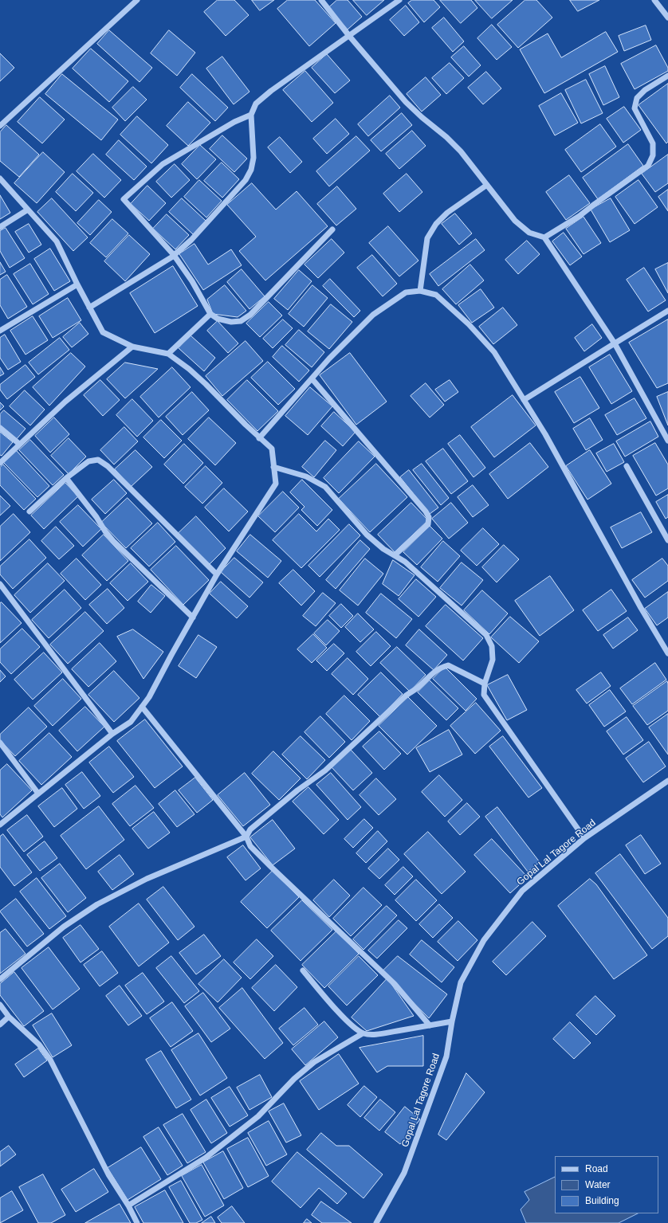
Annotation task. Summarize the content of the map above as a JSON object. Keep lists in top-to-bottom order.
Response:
{
  "streets": {
    "street": ["Gopal Lal Tagore Road"]
  },
  "legend": ["Road", "Water", "Building"]
}
